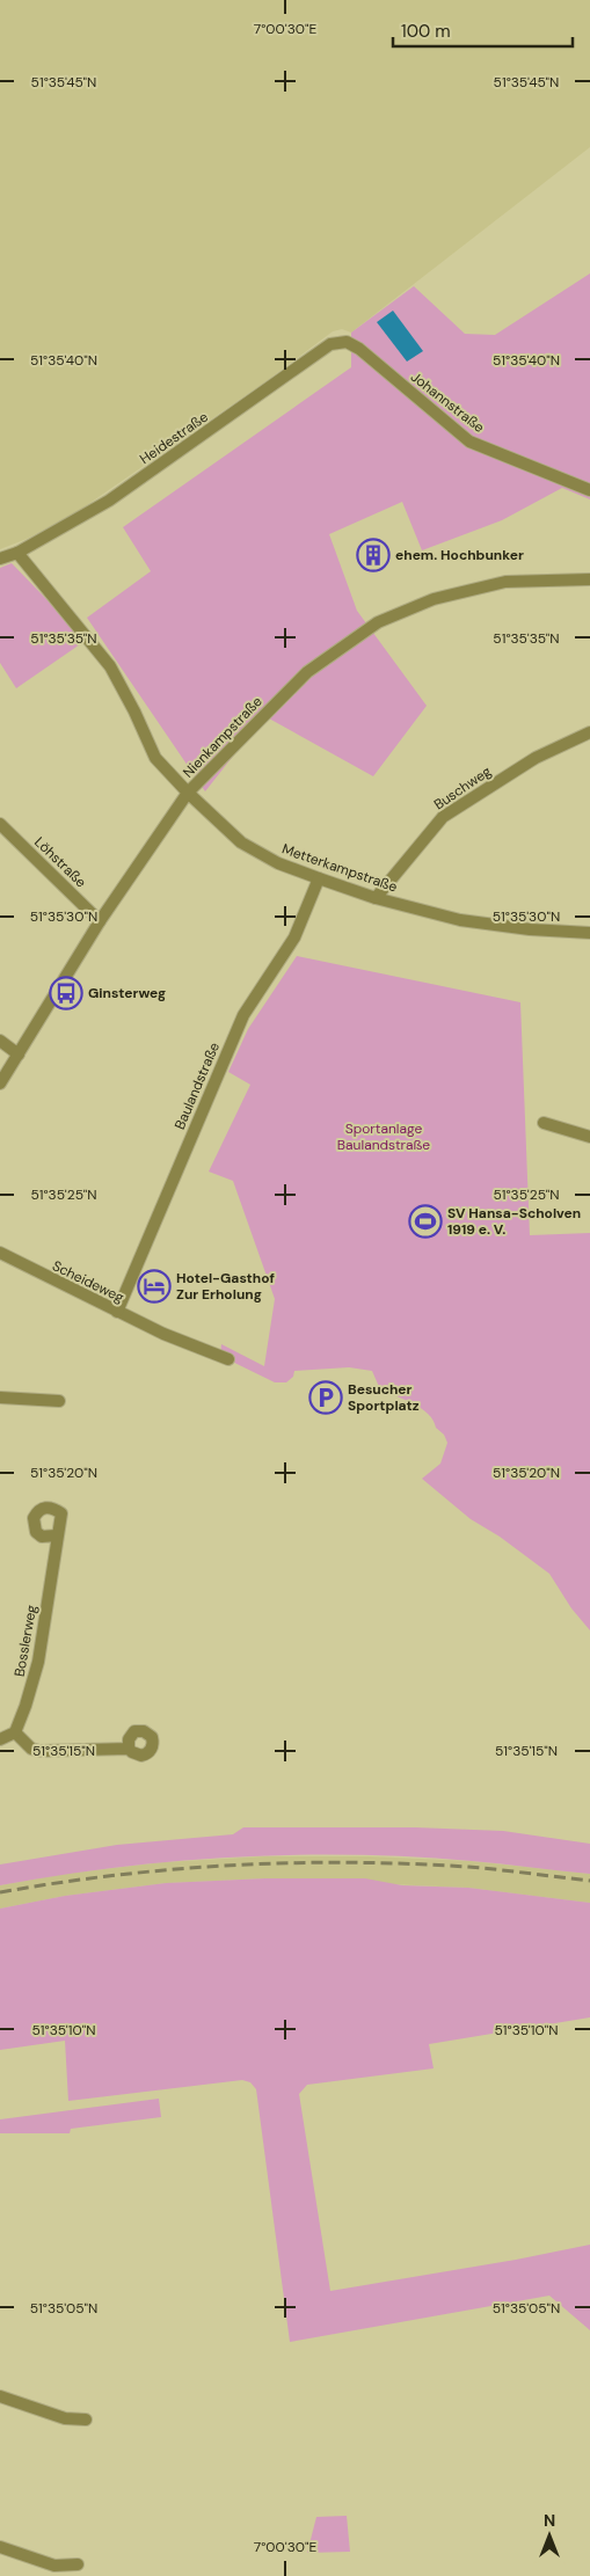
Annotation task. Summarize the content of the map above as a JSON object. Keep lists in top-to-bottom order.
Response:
{
  "streets": {
    "street": [
      "Johannstraße",
      "Heidestraße",
      "Nienkampstraße",
      "Buschweg",
      "Löhstraße",
      "Metterkampstraße",
      "Baulandstraße",
      "Scheideweg",
      "Bosslerweg"
    ]
  },
  "crossings": [
    ["Johannstraße", "Heidestraße"],
    ["Heidestraße", "Metterkampstraße"],
    ["Nienkampstraße", "Löhstraße"],
    ["Nienkampstraße", "Metterkampstraße"],
    ["Buschweg", "Metterkampstraße"],
    ["Metterkampstraße", "Baulandstraße"],
    ["Baulandstraße", "Scheideweg"]
  ],
  "parks": ["Sportanlage Baulandstraße"],
  "places": {
    "building": ["ehem. Hochbunker"],
    "bus stop": ["Ginsterweg"],
    "sports": ["SV Hansa-Scholven 1919 e. V."],
    "hotel": ["Hotel-Gasthof Zur Erholung"],
    "parking": ["Besucher Sportplatz"]
  },
  "scale_bar": "100 m",
  "north": "top",
  "coordinates": [
    "7°00'30\"E",
    "51°35'45\"N",
    "51°35'40\"N",
    "51°35'35\"N",
    "51°35'30\"N",
    "51°35'25\"N",
    "51°35'20\"N",
    "51°35'15\"N",
    "51°35'10\"N",
    "51°35'05\"N"
  ]
}
